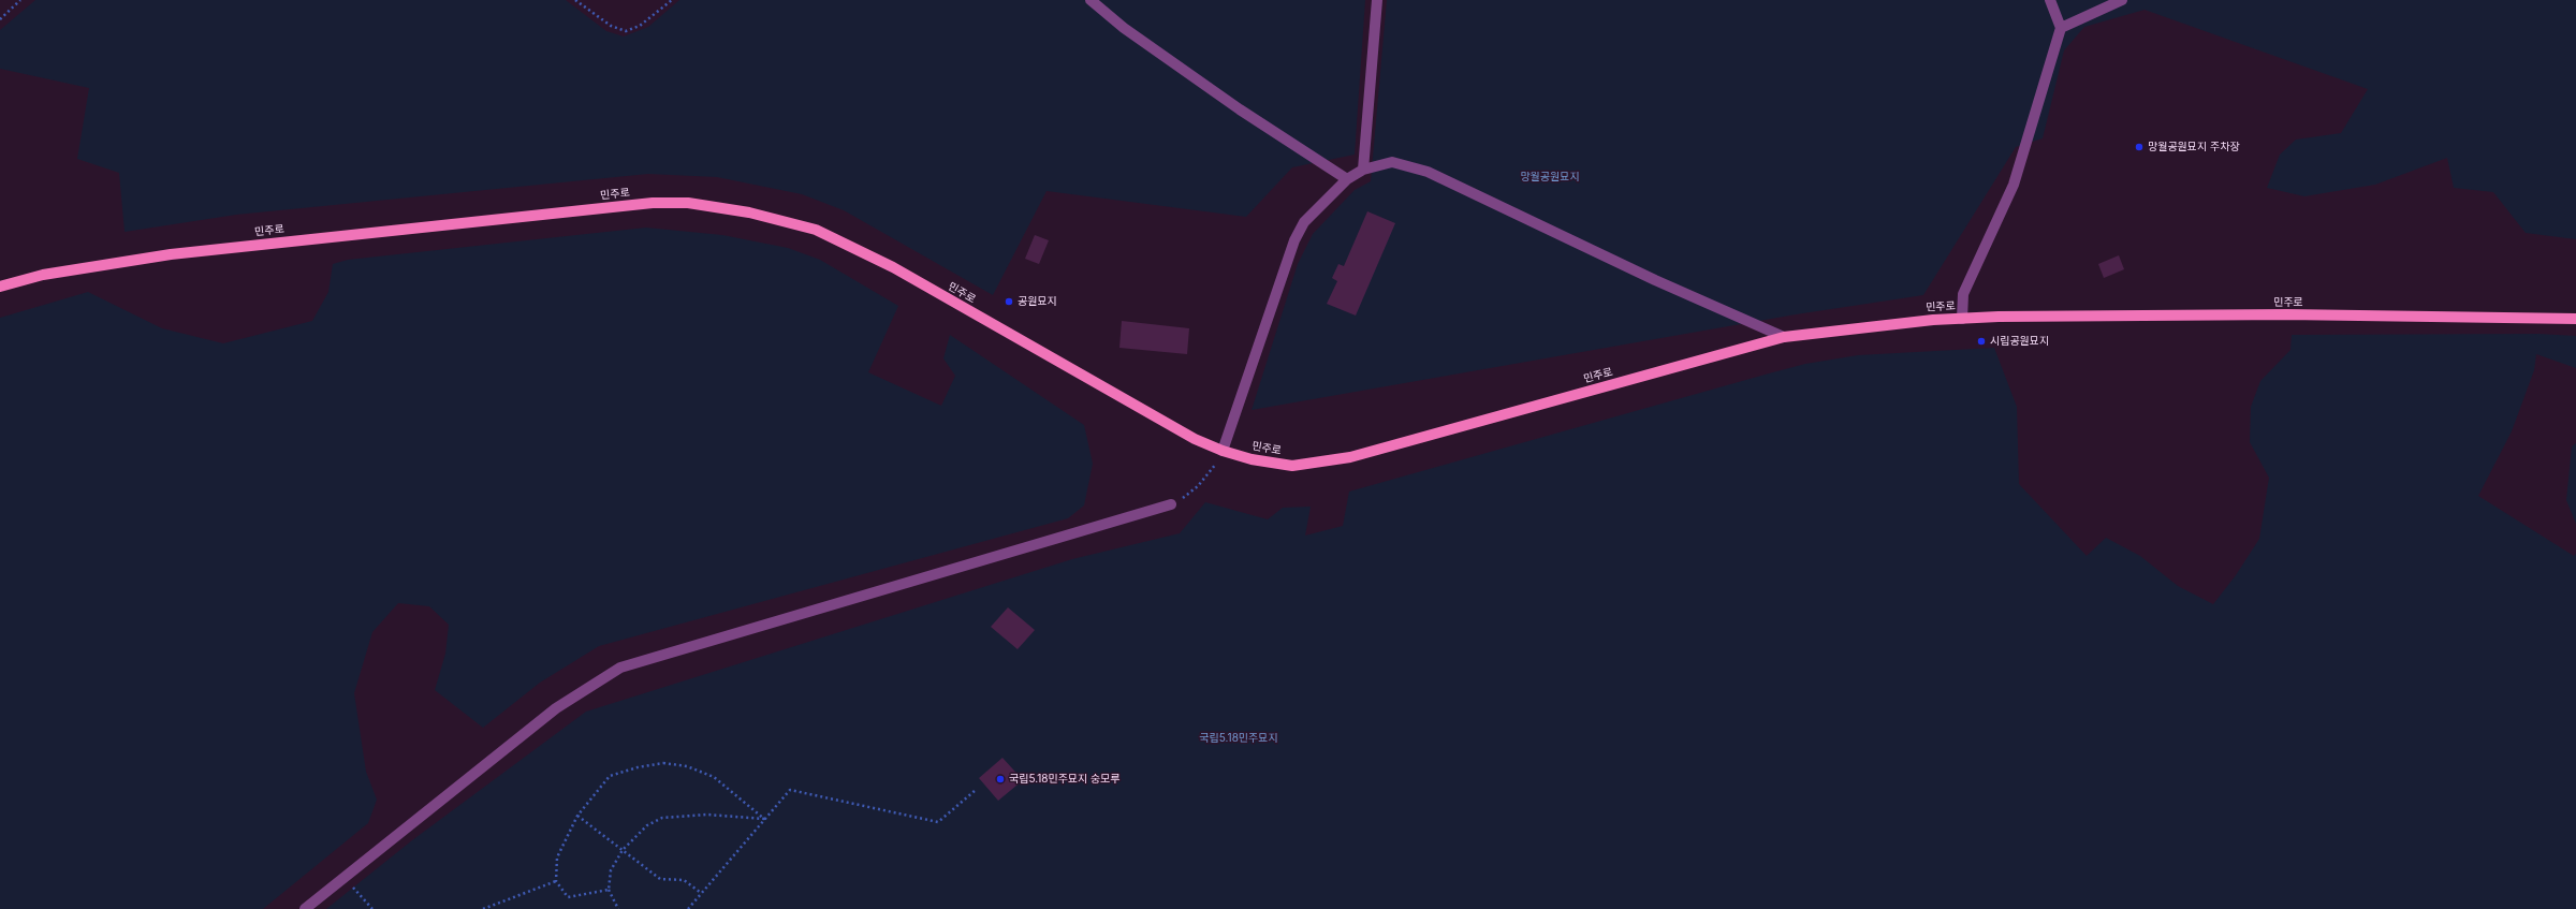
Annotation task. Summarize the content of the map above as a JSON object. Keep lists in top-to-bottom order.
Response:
{
  "streets": {
    "main road": ["민주로"]
  },
  "parks": ["망월공원묘지", "국립5.18민주묘지"],
  "places": [
    "망월공원묘지 주차장",
    "공원묘지",
    "시립공원묘지",
    "국립5.18민주묘지 숭모루"
  ]
}
